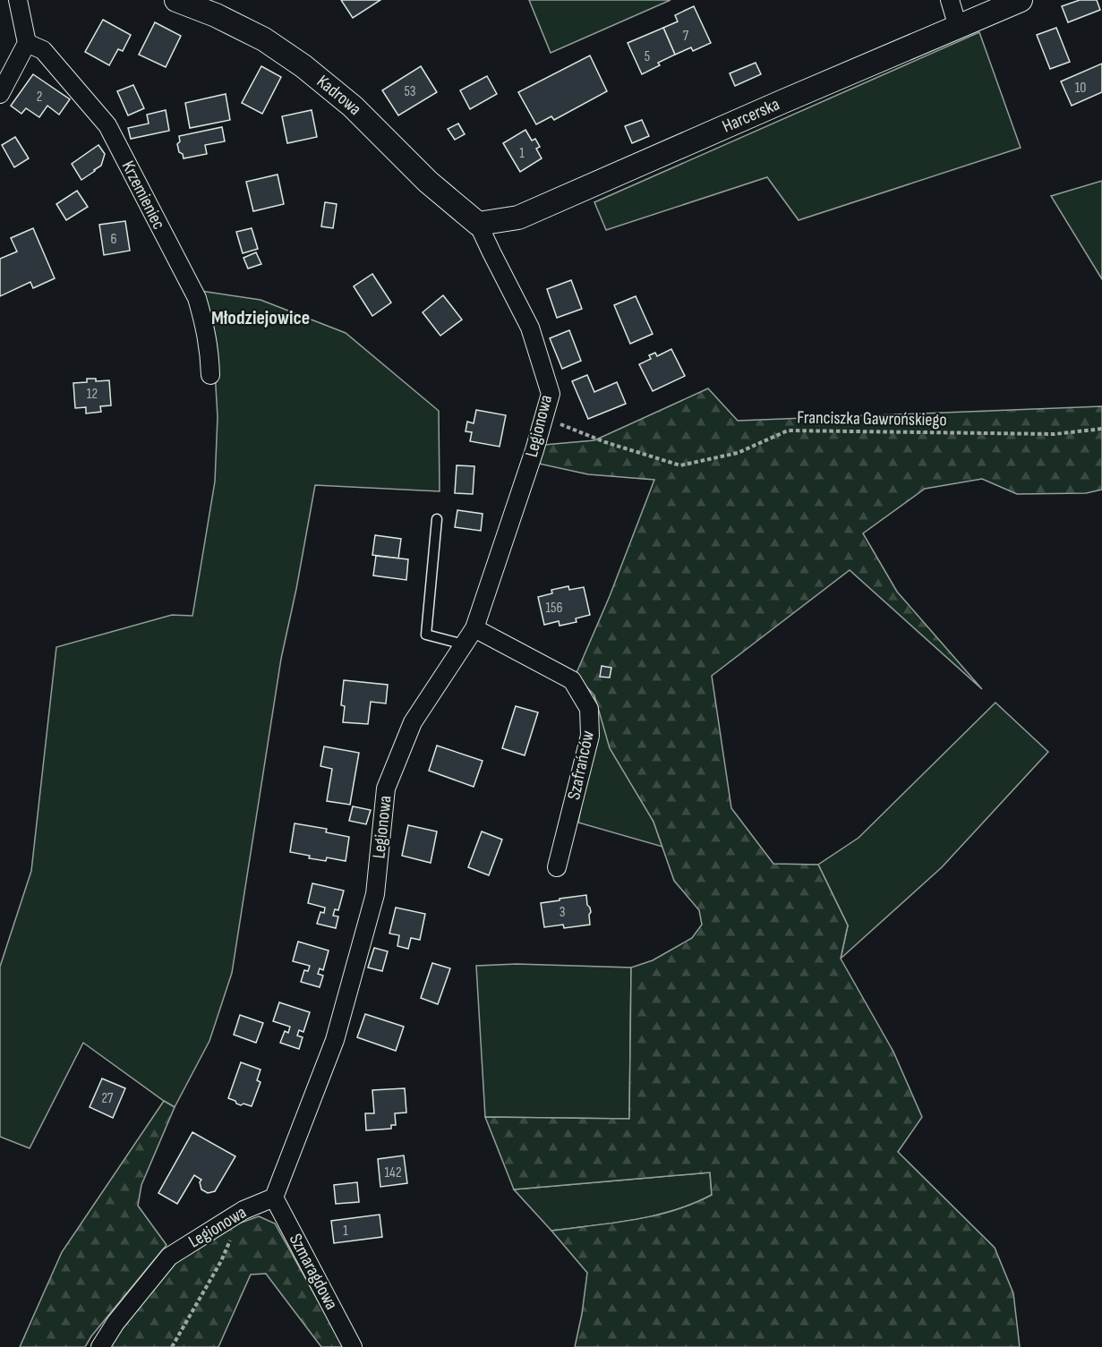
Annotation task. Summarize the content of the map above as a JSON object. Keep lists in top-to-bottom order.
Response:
{
  "streets": {
    "street": [
      "Kadrowa",
      "Harcerska",
      "Krzemieniec",
      "Legionowa",
      "Szafrańców",
      "Szmaragdowa"
    ],
    "path": ["Franciszka Gawrońskiego"]
  },
  "crossings": [
    ["Kadrowa", "Harcerska"],
    ["Kadrowa", "Legionowa"],
    ["Harcerska", "Legionowa"],
    ["Franciszka Gawrońskiego", "Legionowa"],
    ["Legionowa", "Szafrańców"],
    ["Legionowa", "Szmaragdowa"]
  ],
  "districts": ["Młodziejowice"],
  "house_numbers": [
    "7",
    "5",
    "10",
    "53",
    "2",
    "1",
    "6",
    "12",
    "156",
    "3",
    "27",
    "142",
    "1"
  ]
}
